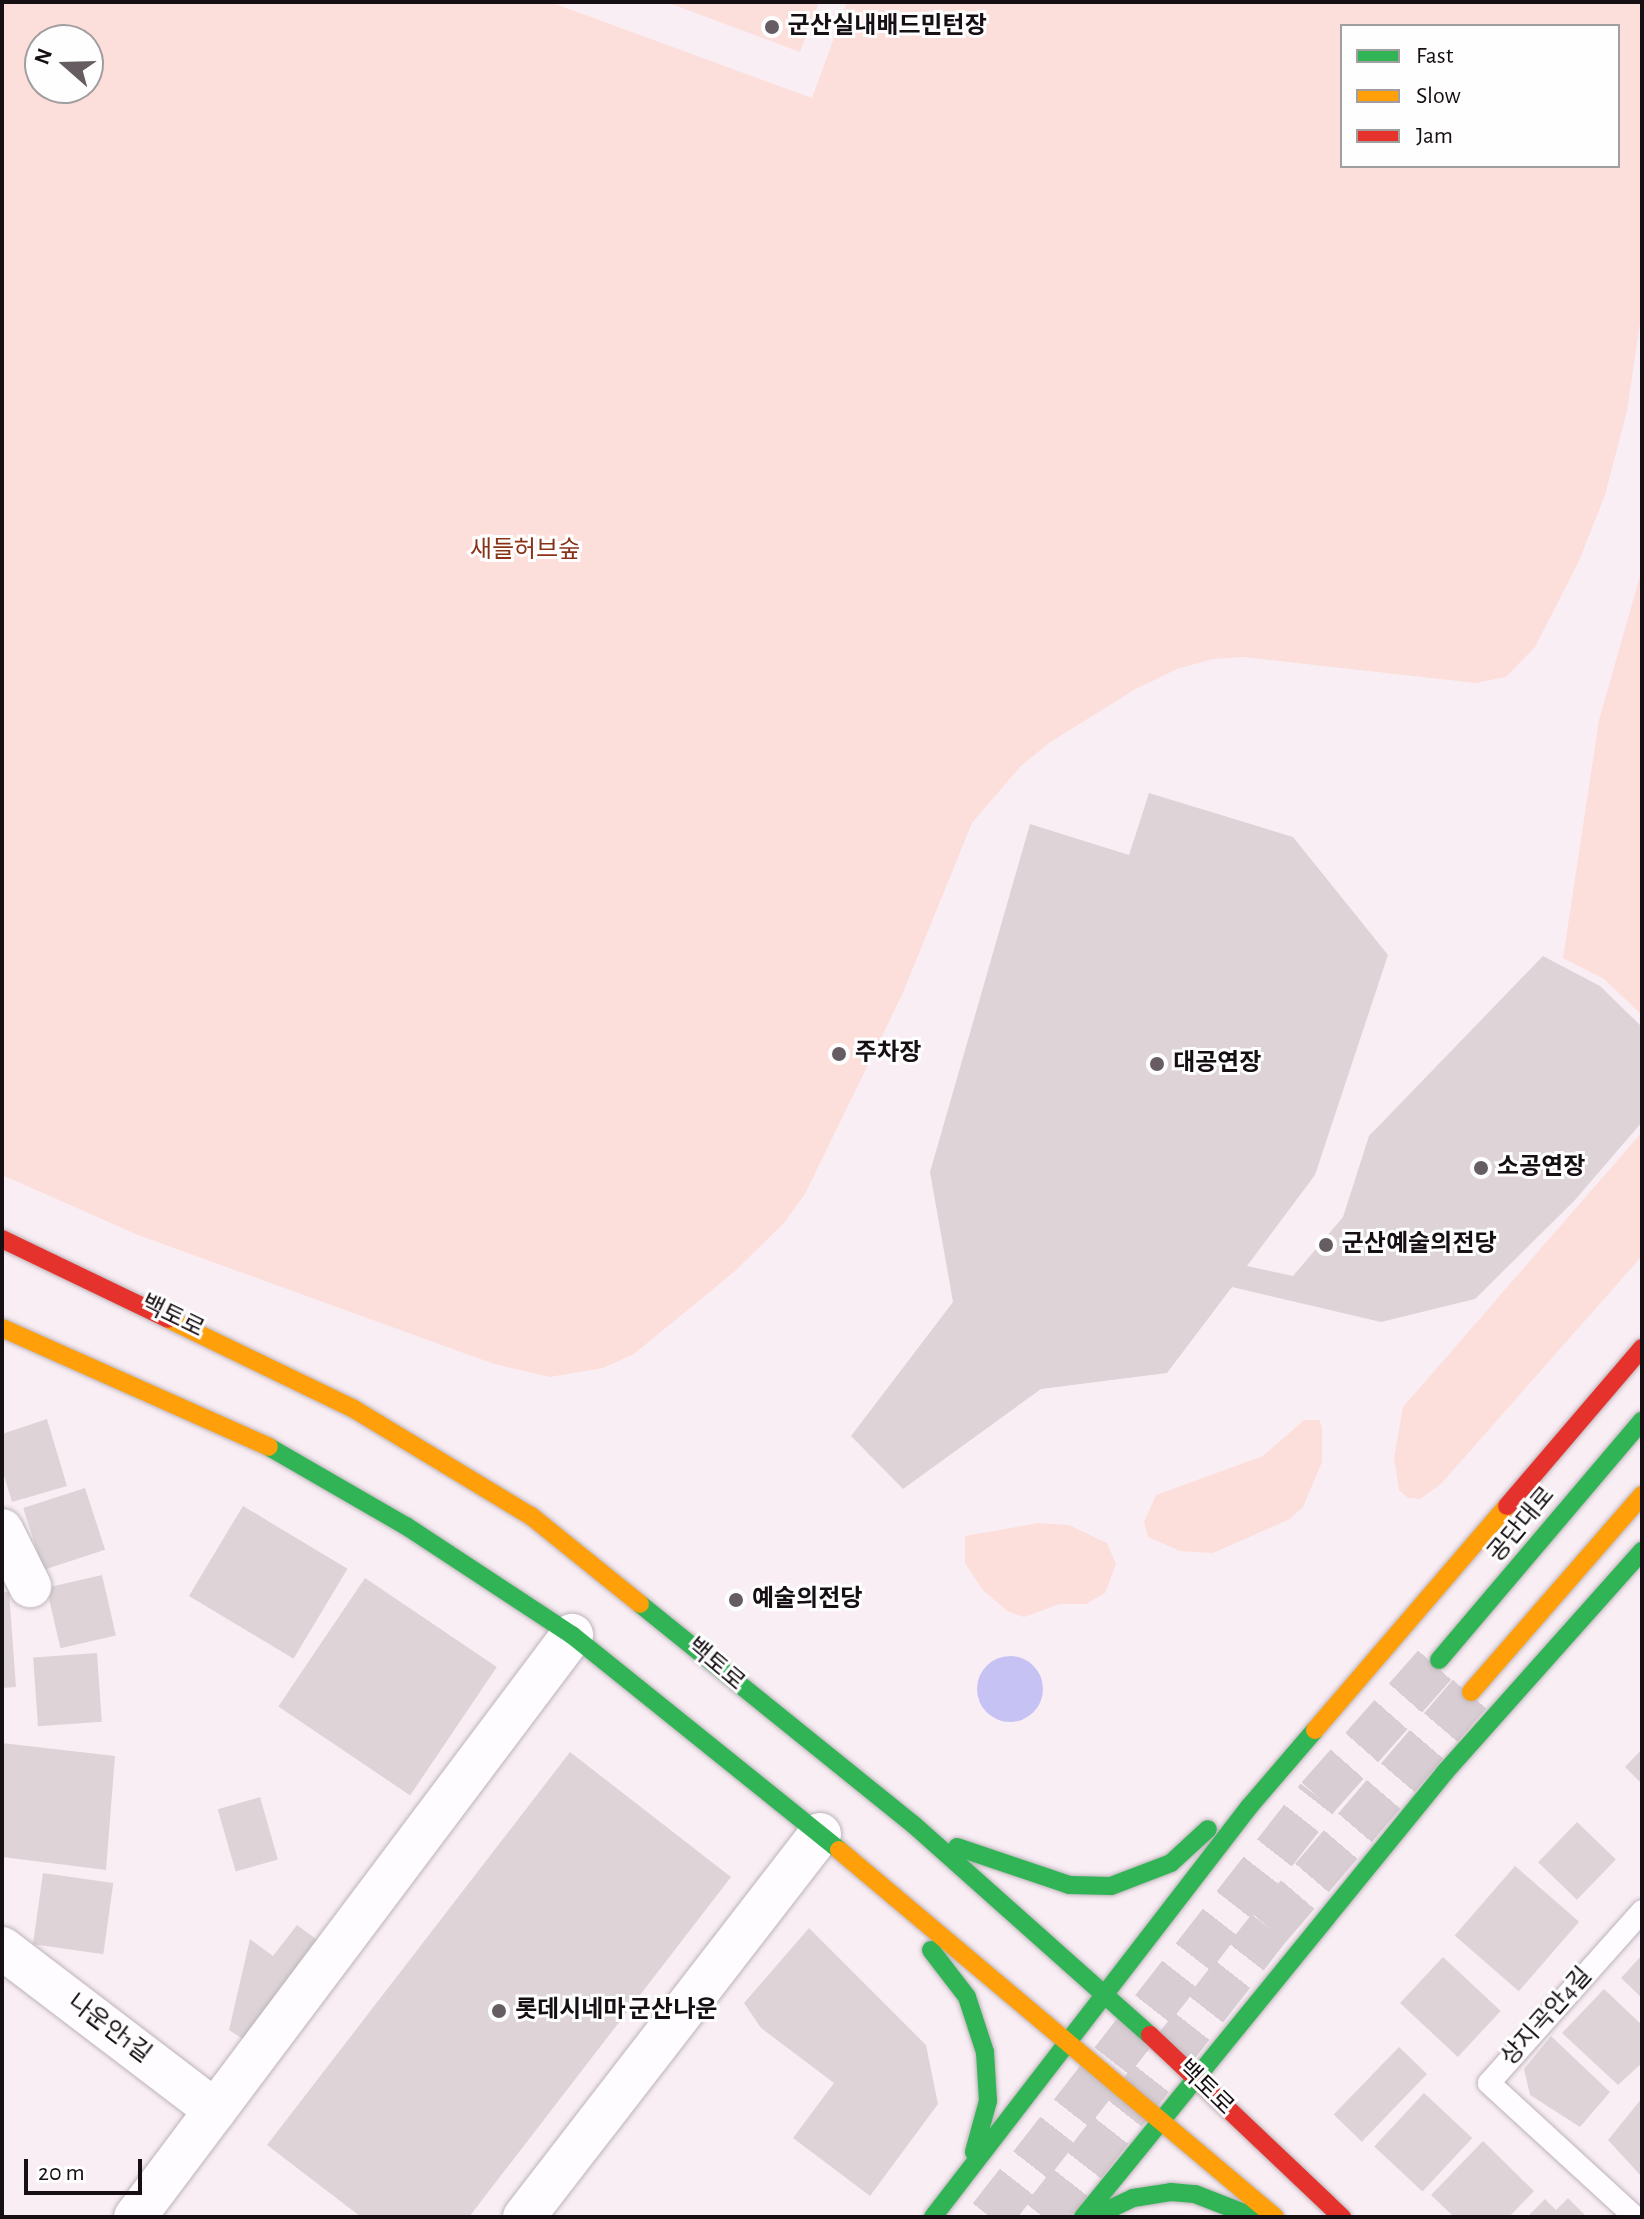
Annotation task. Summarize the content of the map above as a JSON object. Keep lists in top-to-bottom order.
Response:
{
  "streets": {
    "street": ["백토로", "공단대로", "나운안1길"],
    "lane": ["상지곡안4길"]
  },
  "parks": ["새들허브숲"],
  "places": [
    "군산실내배드민턴장",
    "주차장",
    "대공연장",
    "소공연장",
    "군산예술의전당",
    "예술의전당",
    "롯데시네마 군산나운"
  ],
  "legend": ["Fast", "Slow", "Jam"],
  "scale_bar": "20 m",
  "north": "left"
}
